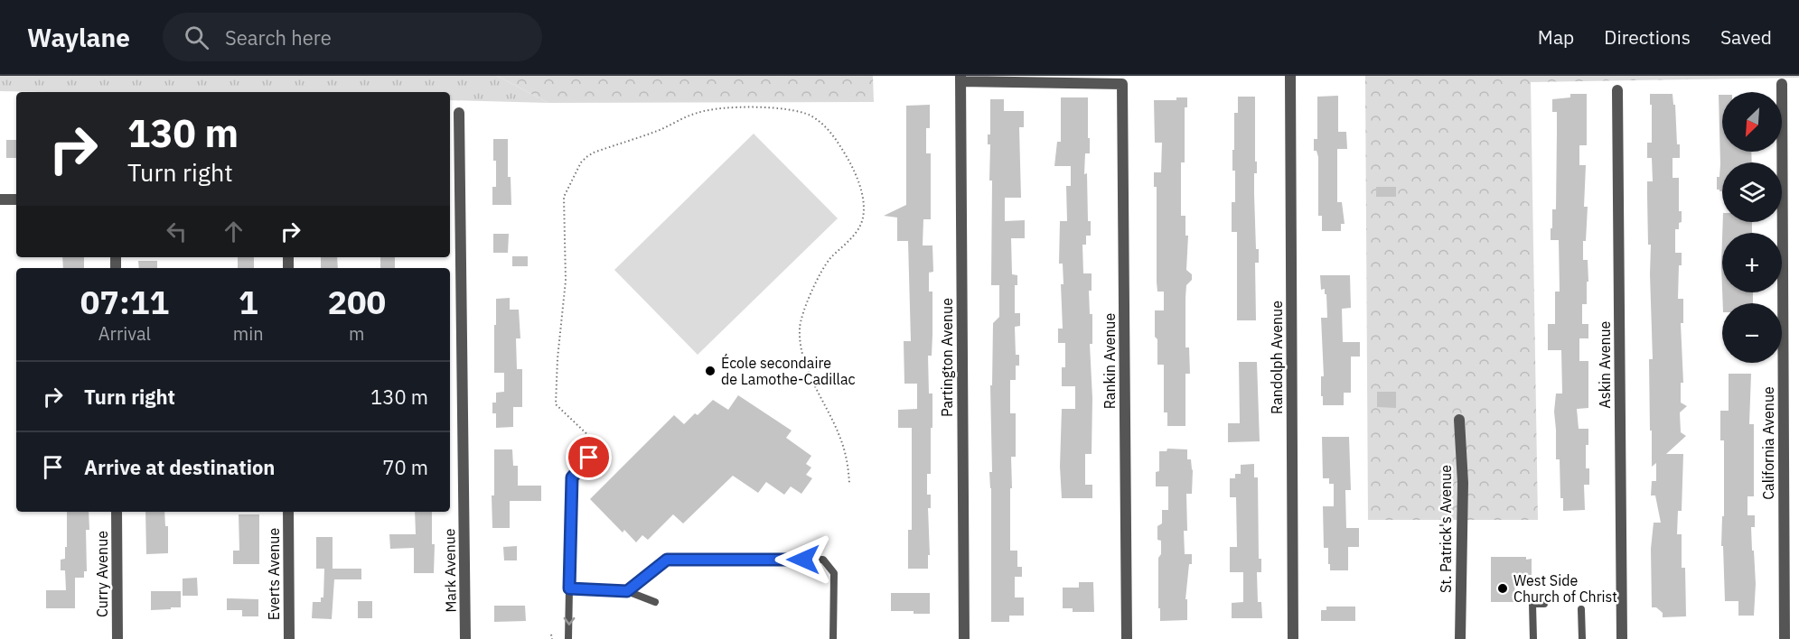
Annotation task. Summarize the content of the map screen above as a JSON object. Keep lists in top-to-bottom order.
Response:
{
  "streets": {
    "street": [
      "Partington Avenue",
      "Randolph Avenue",
      "Rankin Avenue",
      "Askin Avenue",
      "California Avenue",
      "St. Patrick's Avenue",
      "Mark Avenue",
      "Curry Avenue",
      "Everts Avenue"
    ]
  },
  "crossings": [
    ["Partington Avenue", "Rankin Avenue"]
  ],
  "places": ["École secondaire de Lamothe-Cadillac", "West Side Church of Christ"],
  "north": "bottom left",
  "page": {
    "header": "Waylane",
    "search": "Search here",
    "nav": ["Map", "Directions", "Saved"],
    "map_buttons": ["+", "−"],
    "turn": ["130 m", "Turn right"],
    "eta": [
      "07:11",
      "Arrival",
      "1",
      "min",
      "200",
      "m"
    ],
    "list": [
      {
        "name": "Turn right",
        "value": "130 m"
      },
      {
        "name": "Arrive at destination",
        "value": "70 m"
      }
    ]
  }
}
